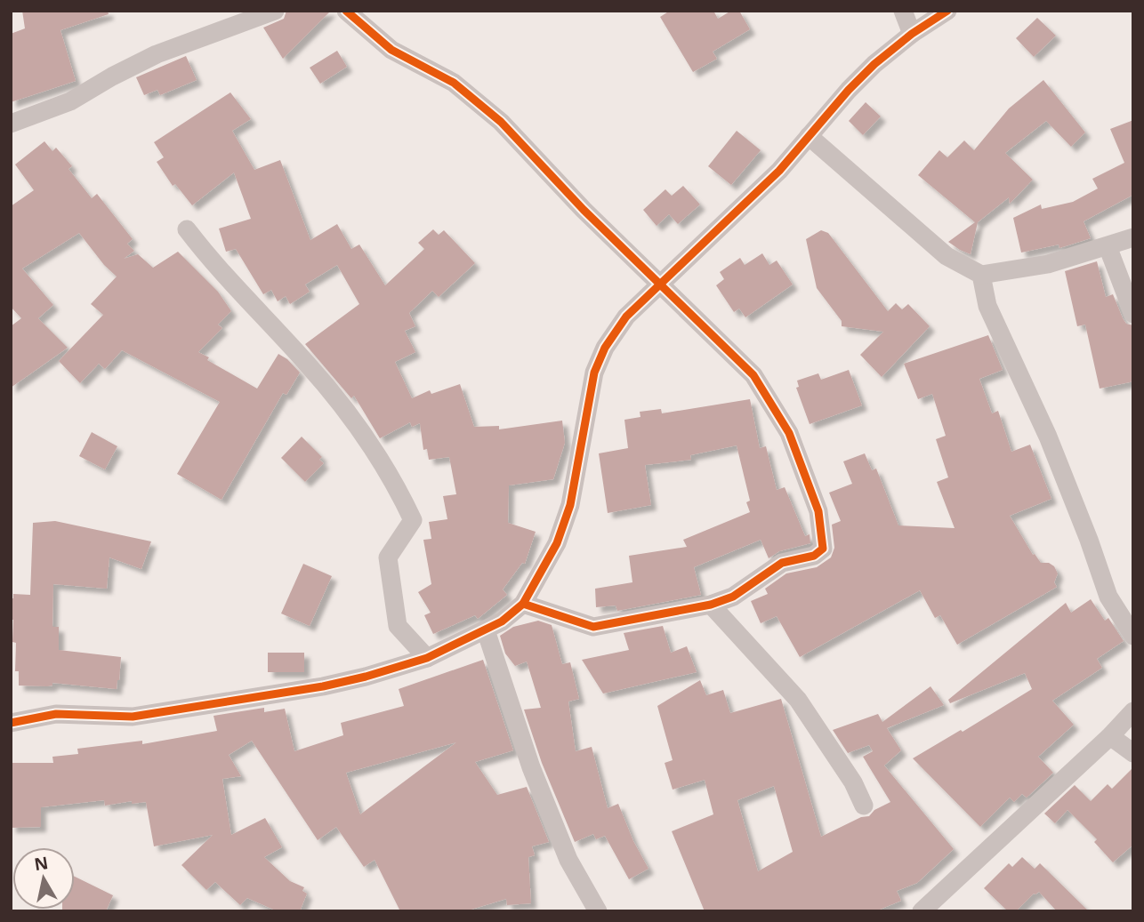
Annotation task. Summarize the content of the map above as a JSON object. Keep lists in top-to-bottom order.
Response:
{
  "north": "top"
}
